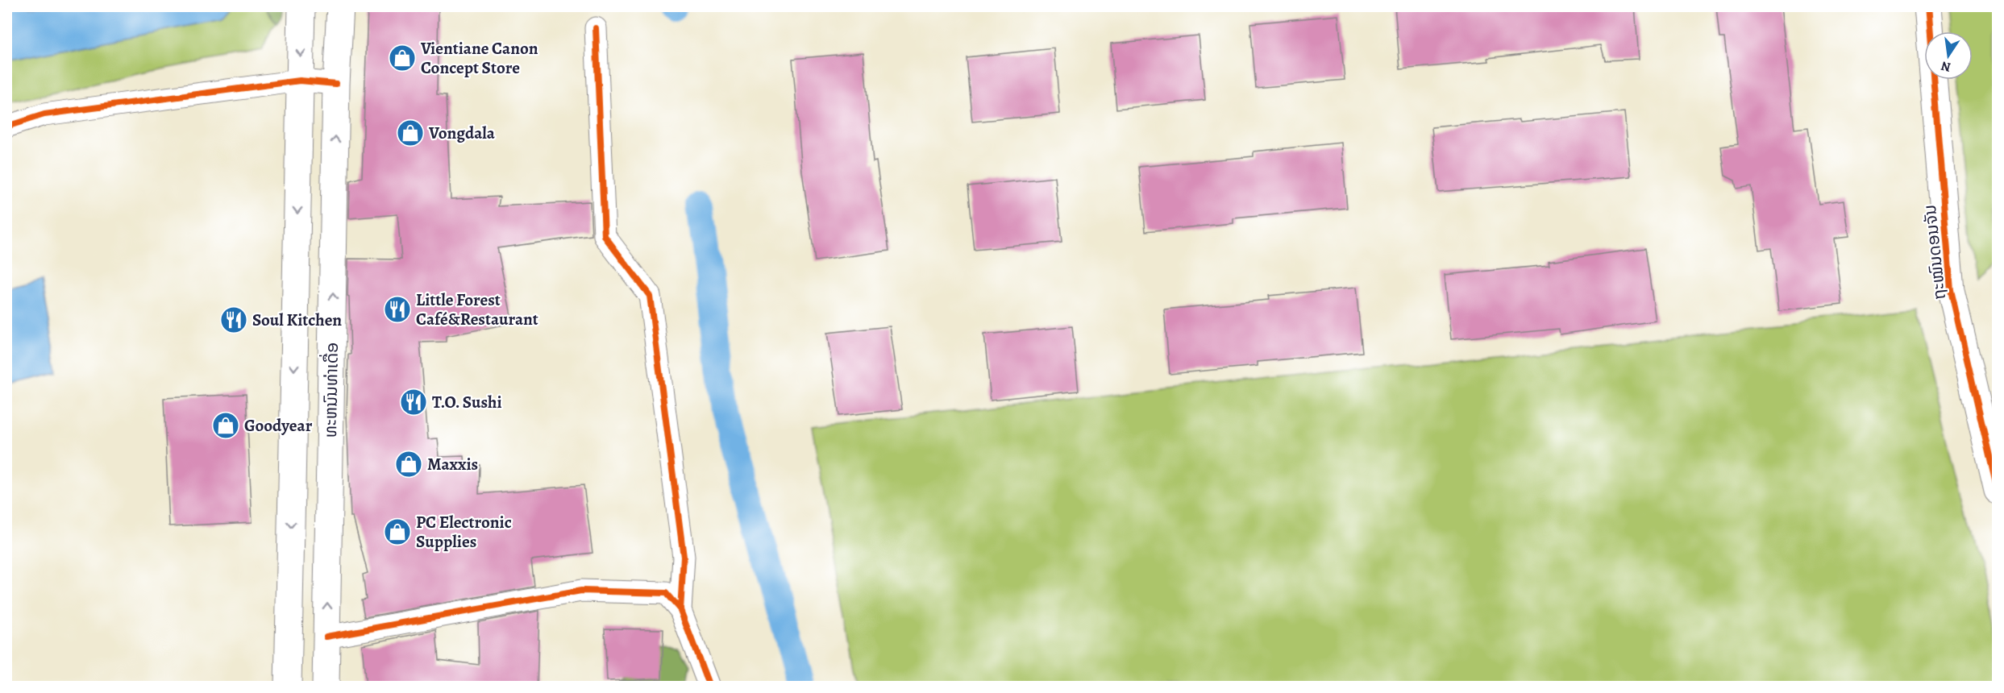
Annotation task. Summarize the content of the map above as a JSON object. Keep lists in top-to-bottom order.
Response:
{
  "streets": {
    "main road": ["ຖະໝົນດອນຈັນ", "ທະຫນົນທ່າເດື່ອ"]
  },
  "places": {
    "shop": [
      "Vientiane Canon Concept Store",
      "Vongdala",
      "Goodyear",
      "Maxxis",
      "PC Electronic Supplies"
    ],
    "restaurant": ["Little Forest Café&Restaurant", "Soul Kitchen", "T.O. Sushi"]
  },
  "north": "bottom"
}
